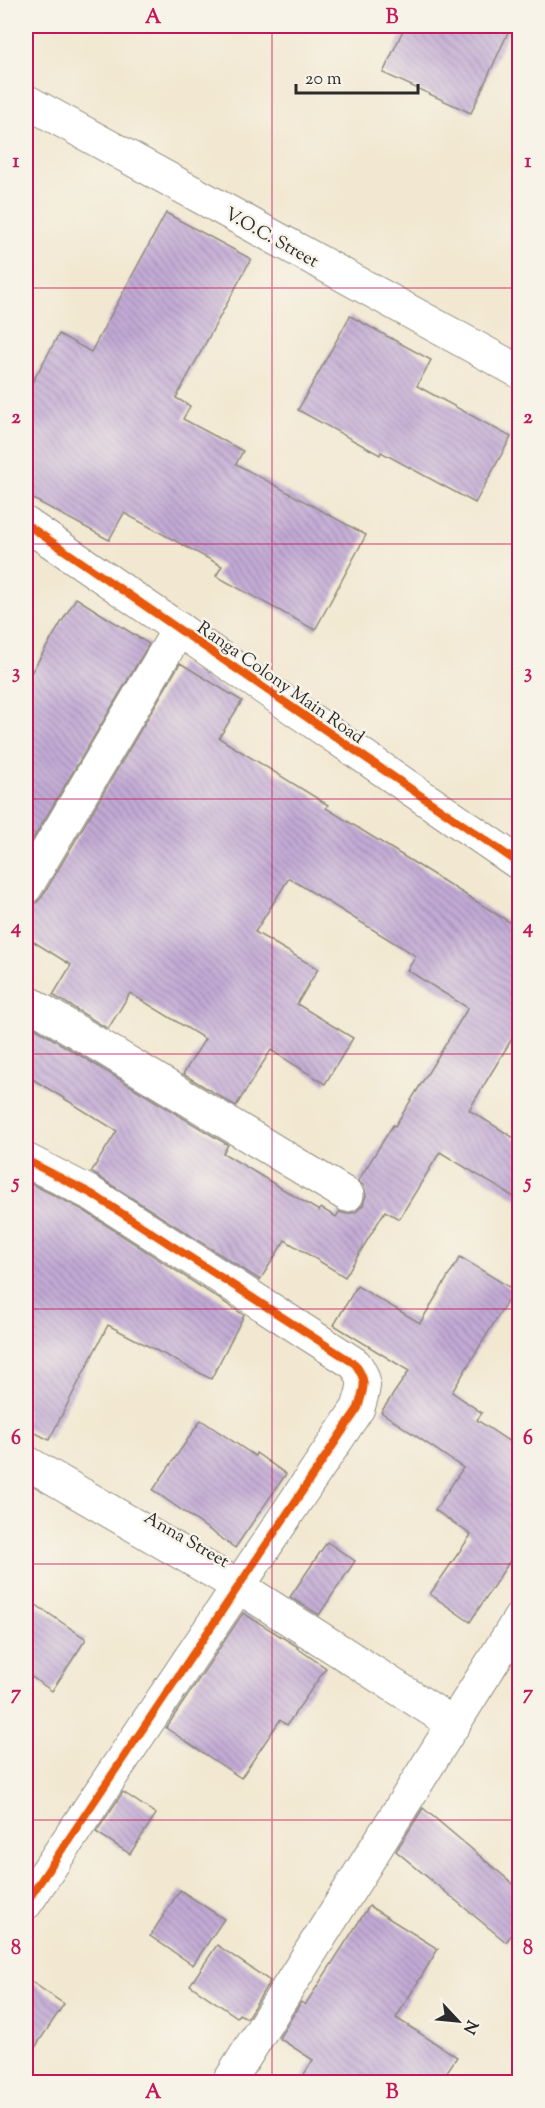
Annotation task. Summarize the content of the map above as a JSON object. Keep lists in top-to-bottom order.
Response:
{
  "streets": {
    "street": ["V.O.C. Street", "Ranga Colony Main Road", "Anna Street"]
  },
  "scale_bar": "20 m",
  "north": "bottom right",
  "grid": {
    "columns": ["A", "B"],
    "rows": [
      "1",
      "2",
      "3",
      "4",
      "5",
      "6",
      "7",
      "8"
    ]
  }
}
